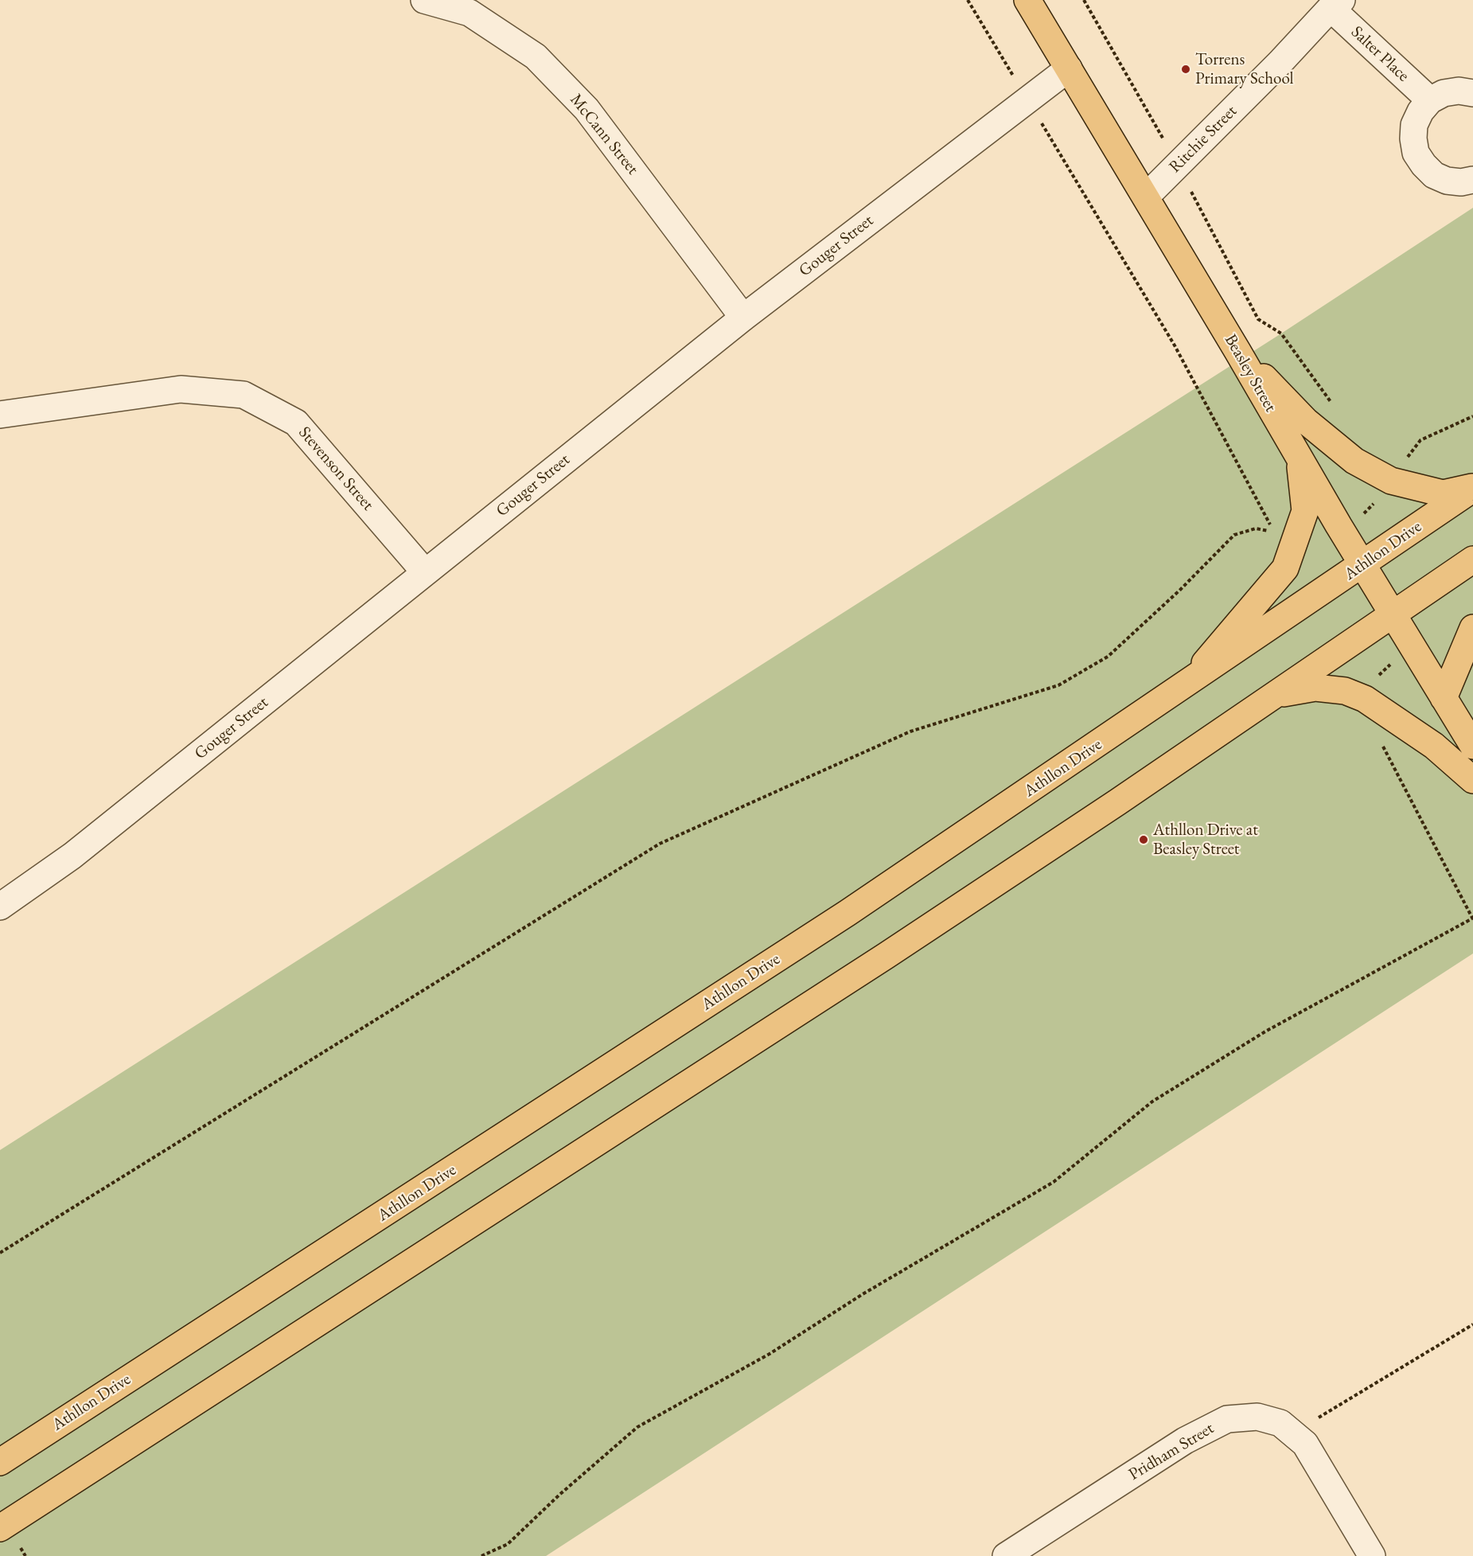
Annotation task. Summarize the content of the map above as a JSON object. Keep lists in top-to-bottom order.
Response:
{
  "streets": {
    "main road": ["Beasley Street", "Athllon Drive"],
    "street": [
      "Salter Place",
      "McCann Street",
      "Ritchie Street",
      "Gouger Street",
      "Stevenson Street",
      "Pridham Street"
    ]
  },
  "crossings": [
    ["Salter Place", "Ritchie Street"],
    ["McCann Street", "Gouger Street"],
    ["Ritchie Street", "Beasley Street"],
    ["Gouger Street", "Beasley Street"],
    ["Gouger Street", "Stevenson Street"],
    ["Beasley Street", "Athllon Drive"]
  ],
  "places": ["Torrens Primary School", "Athllon Drive at Beasley Street"]
}
